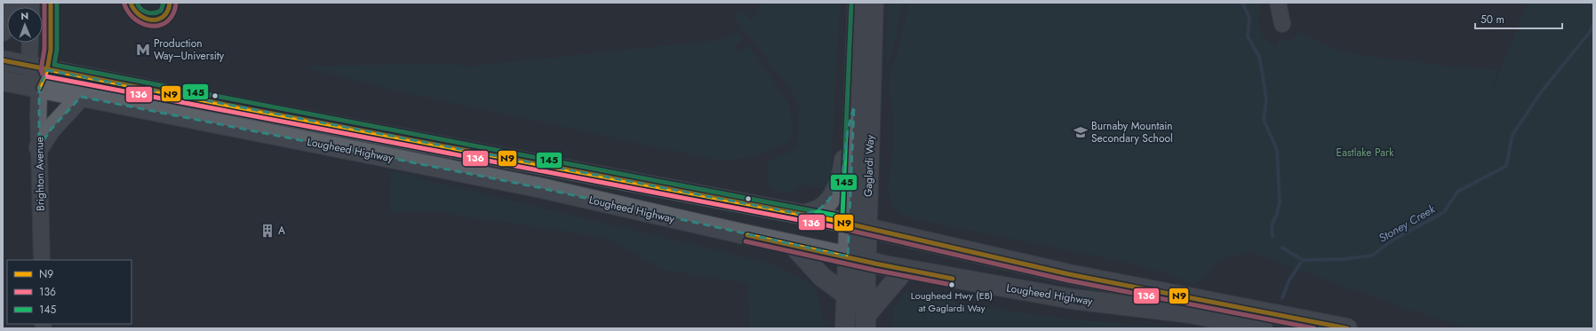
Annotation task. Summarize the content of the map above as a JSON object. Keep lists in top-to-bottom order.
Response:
{
  "streets": {
    "main road": ["Lougheed Highway", "Gaglardi Way"],
    "street": ["Brighton Avenue"]
  },
  "crossings": [
    ["Lougheed Highway", "Gaglardi Way"],
    ["Lougheed Highway", "Brighton Avenue"]
  ],
  "water": ["Stoney Creek"],
  "parks": ["Eastlake Park"],
  "places": {
    "metro station": ["Production Way–University"],
    "school or university": ["Burnaby Mountain Secondary School"],
    "building": ["A"],
    "other": ["Lougheed Hwy (EB) at Gaglardi Way"]
  },
  "lines": ["transit line N9", "transit line 136", "transit line 145"],
  "legend": ["N9", "136", "145"],
  "scale_bar": "50 m",
  "north": "top"
}
